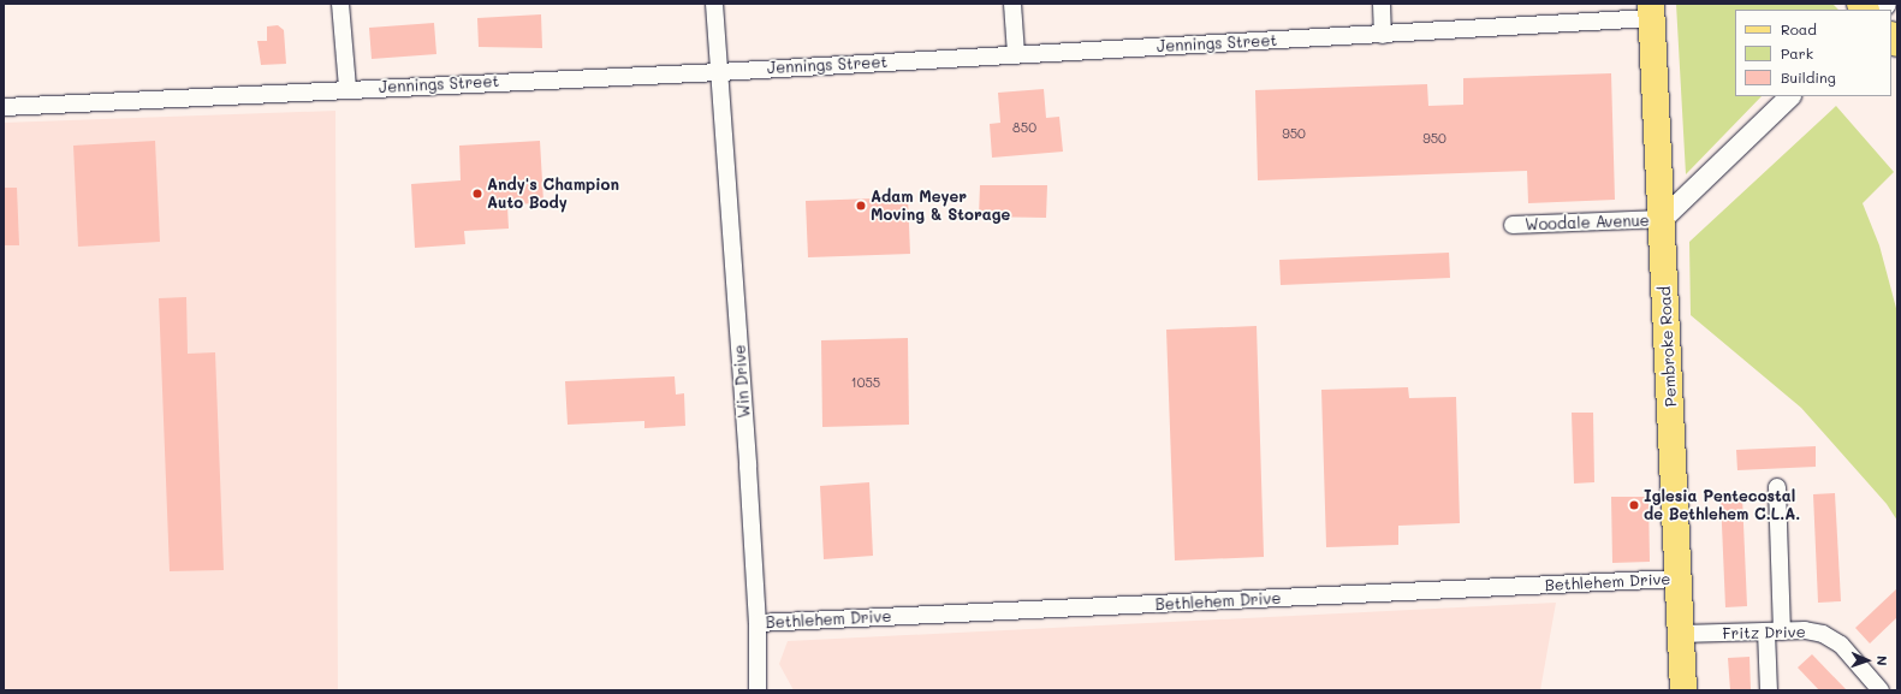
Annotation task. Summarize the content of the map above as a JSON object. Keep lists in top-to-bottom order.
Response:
{
  "streets": {
    "main road": ["Pembroke Road"],
    "street": [
      "Jennings Street",
      "Woodale Avenue",
      "Win Drive",
      "Bethlehem Drive",
      "Fritz Drive"
    ]
  },
  "crossings": [
    ["Jennings Street", "Pembroke Road"],
    ["Jennings Street", "Win Drive"],
    ["Woodale Avenue", "Pembroke Road"],
    ["Pembroke Road", "Bethlehem Drive"],
    ["Pembroke Road", "Fritz Drive"],
    ["Win Drive", "Bethlehem Drive"]
  ],
  "places": ["Andy's Champion Auto Body", "Adam Meyer Moving & Storage", "Iglesia Pentecostal de Bethlehem C.L.A."],
  "house_numbers": [
    "850",
    "950",
    "950",
    "1055"
  ],
  "legend": ["Road", "Park", "Building"],
  "north": "right"
}
